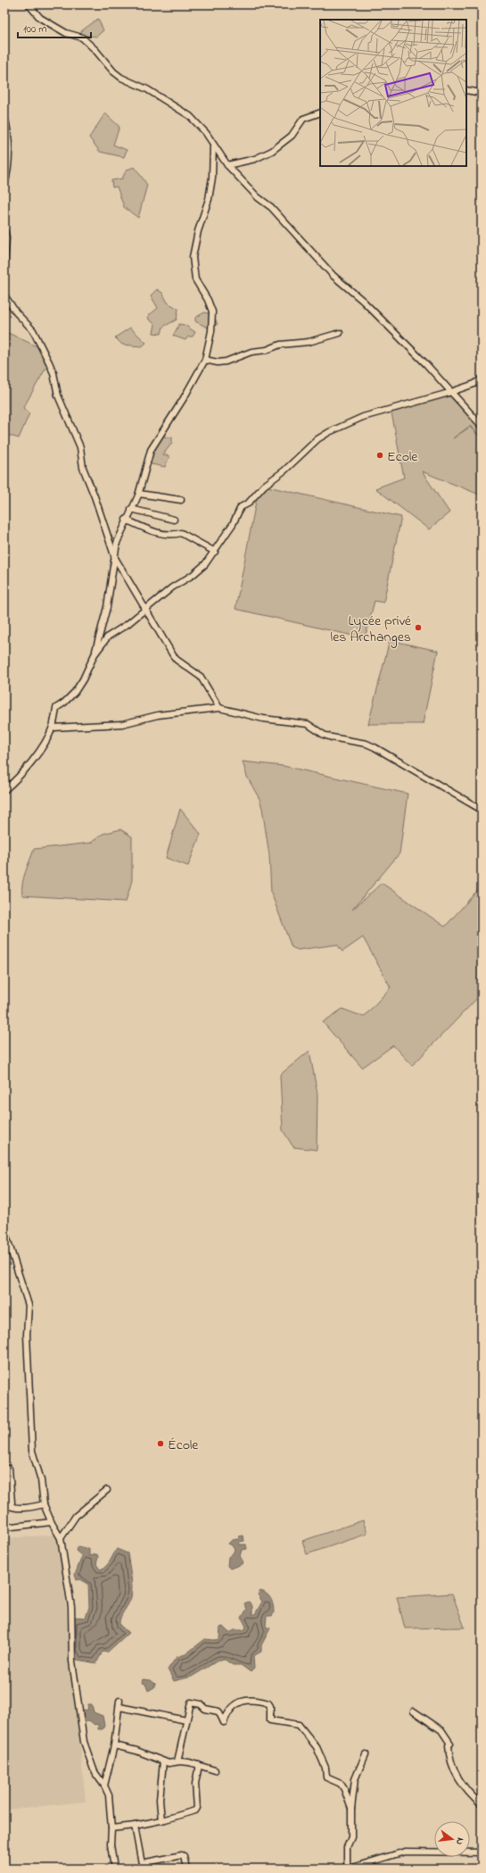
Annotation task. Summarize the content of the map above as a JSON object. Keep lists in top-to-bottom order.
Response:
{
  "places": ["Ecole", "Lycée privé les Archanges", "École"],
  "scale_bar": "100 m",
  "north": "right"
}
